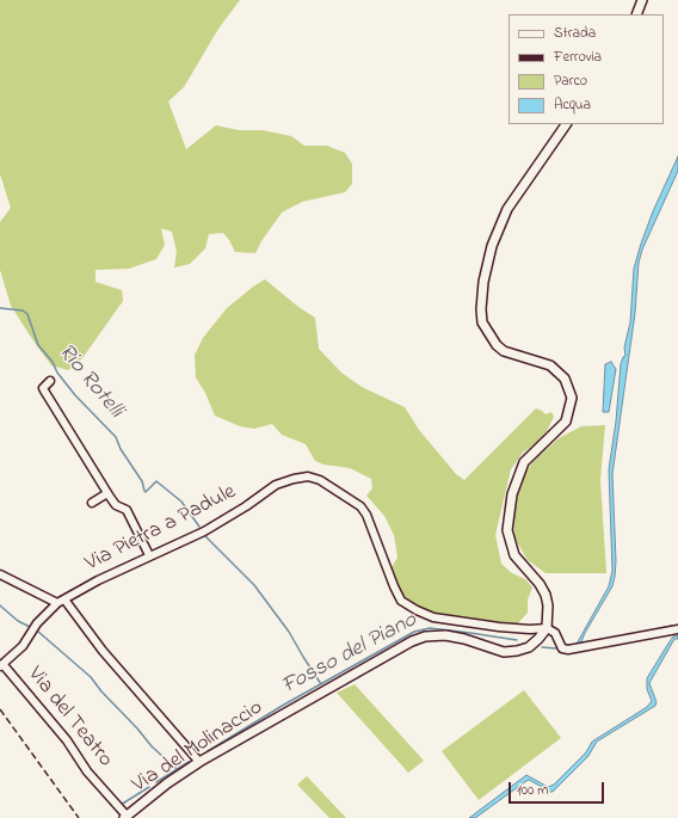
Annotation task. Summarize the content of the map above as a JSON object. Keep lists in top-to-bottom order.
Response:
{
  "streets": {
    "street": ["Via Pietra a Padule", "Via del Teatro", "Via del Molinaccio"]
  },
  "crossings": [
    ["Via Pietra a Padule", "Via del Teatro"],
    ["Via Pietra a Padule", "Via del Molinaccio"],
    ["Via del Teatro", "Via del Molinaccio"]
  ],
  "water": ["Rio Rotelli", "Fosso del Piano"],
  "legend": [
    "Strada",
    "Ferrovia",
    "Parco",
    "Acqua"
  ],
  "scale_bar": "100 m"
}
